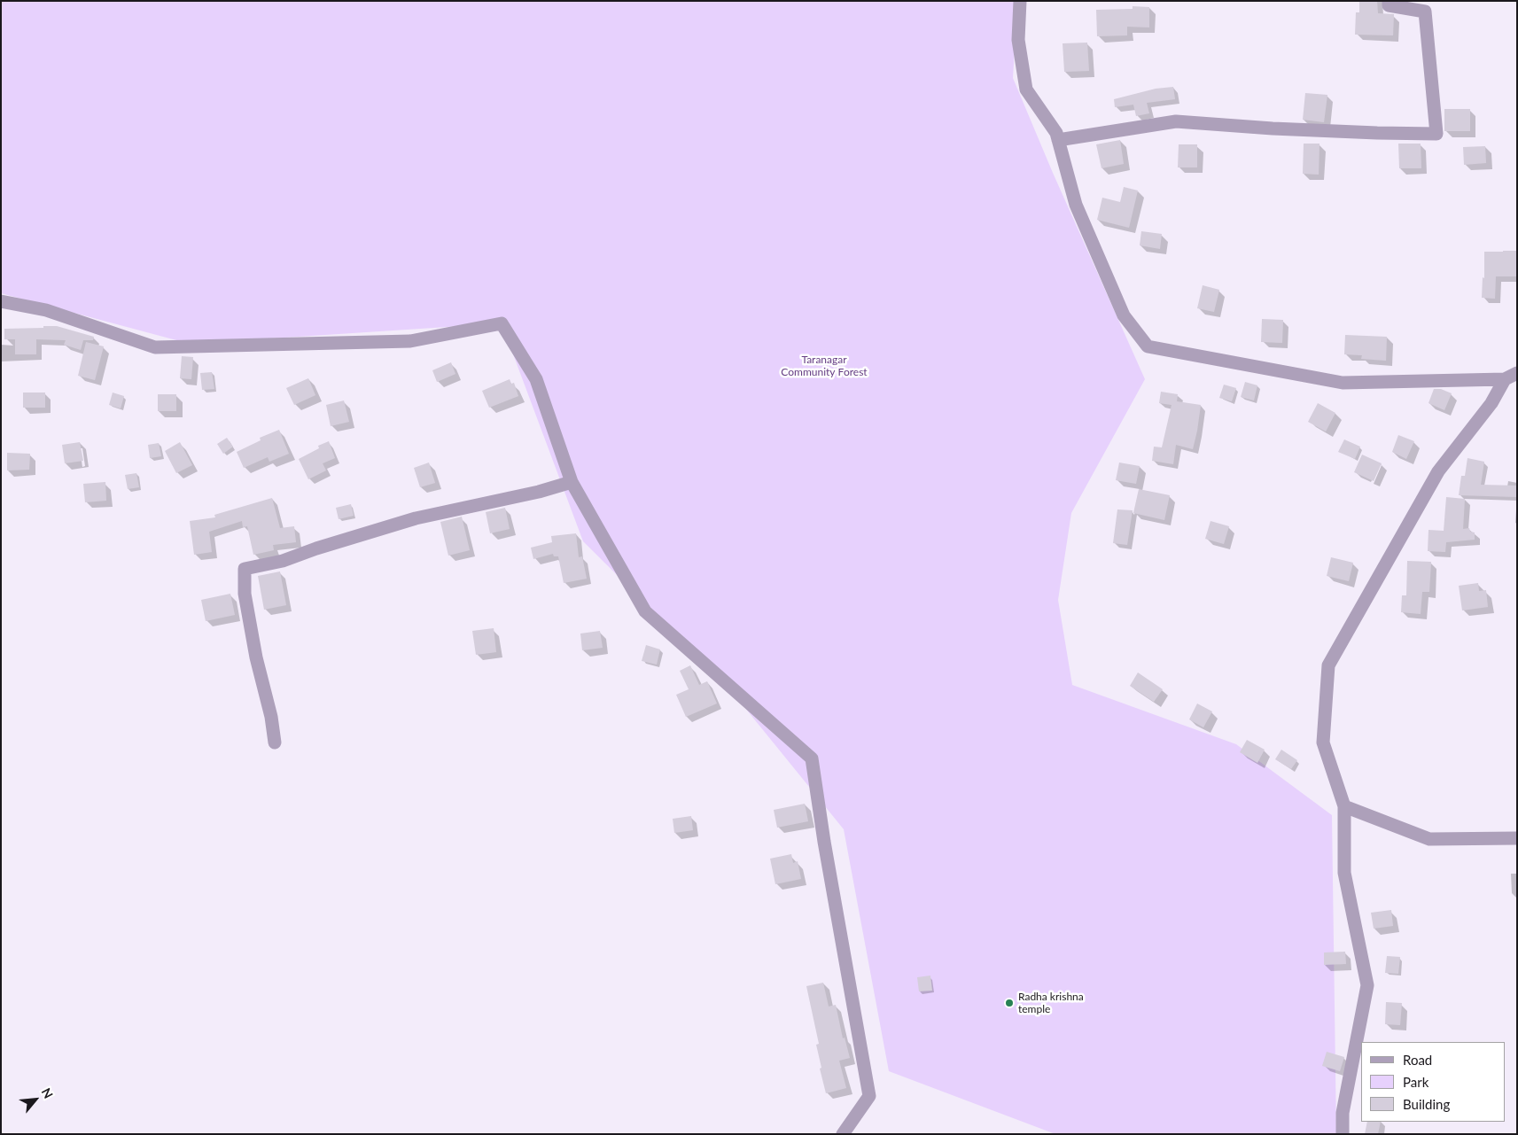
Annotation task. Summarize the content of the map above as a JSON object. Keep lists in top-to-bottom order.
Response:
{
  "parks": ["Taranagar Community Forest"],
  "places": ["Radha krishna temple"],
  "legend": ["Road", "Park", "Building"],
  "north": "top right"
}
